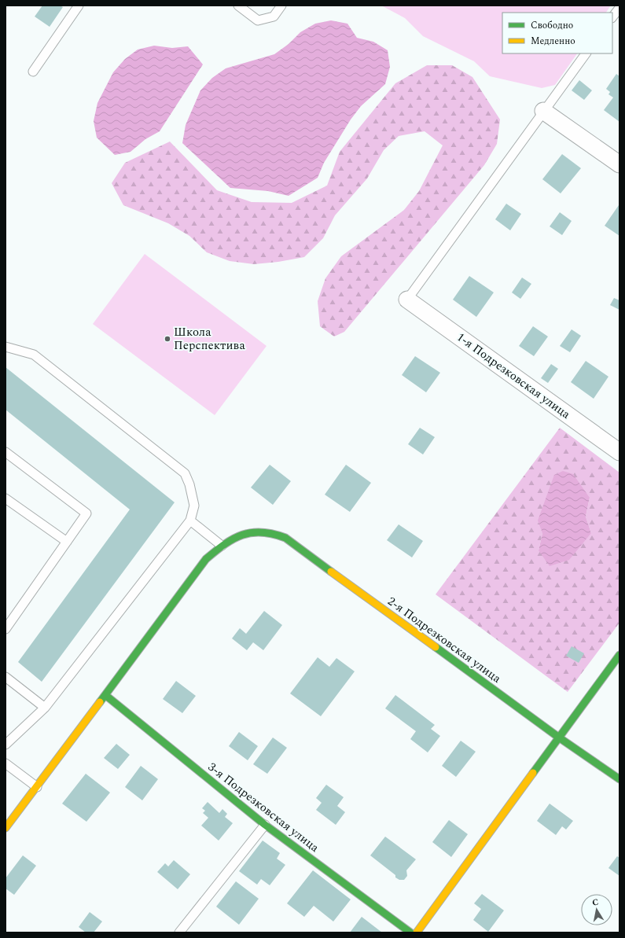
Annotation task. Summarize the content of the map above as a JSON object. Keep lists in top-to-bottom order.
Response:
{
  "streets": {
    "street": ["1-я Подрезковская улица", "2-я Подрезковская улица", "3-я Подрезковская улица"]
  },
  "places": ["Школа Перспектива"],
  "legend": ["Свободно", "Медленно"],
  "north": "top"
}
